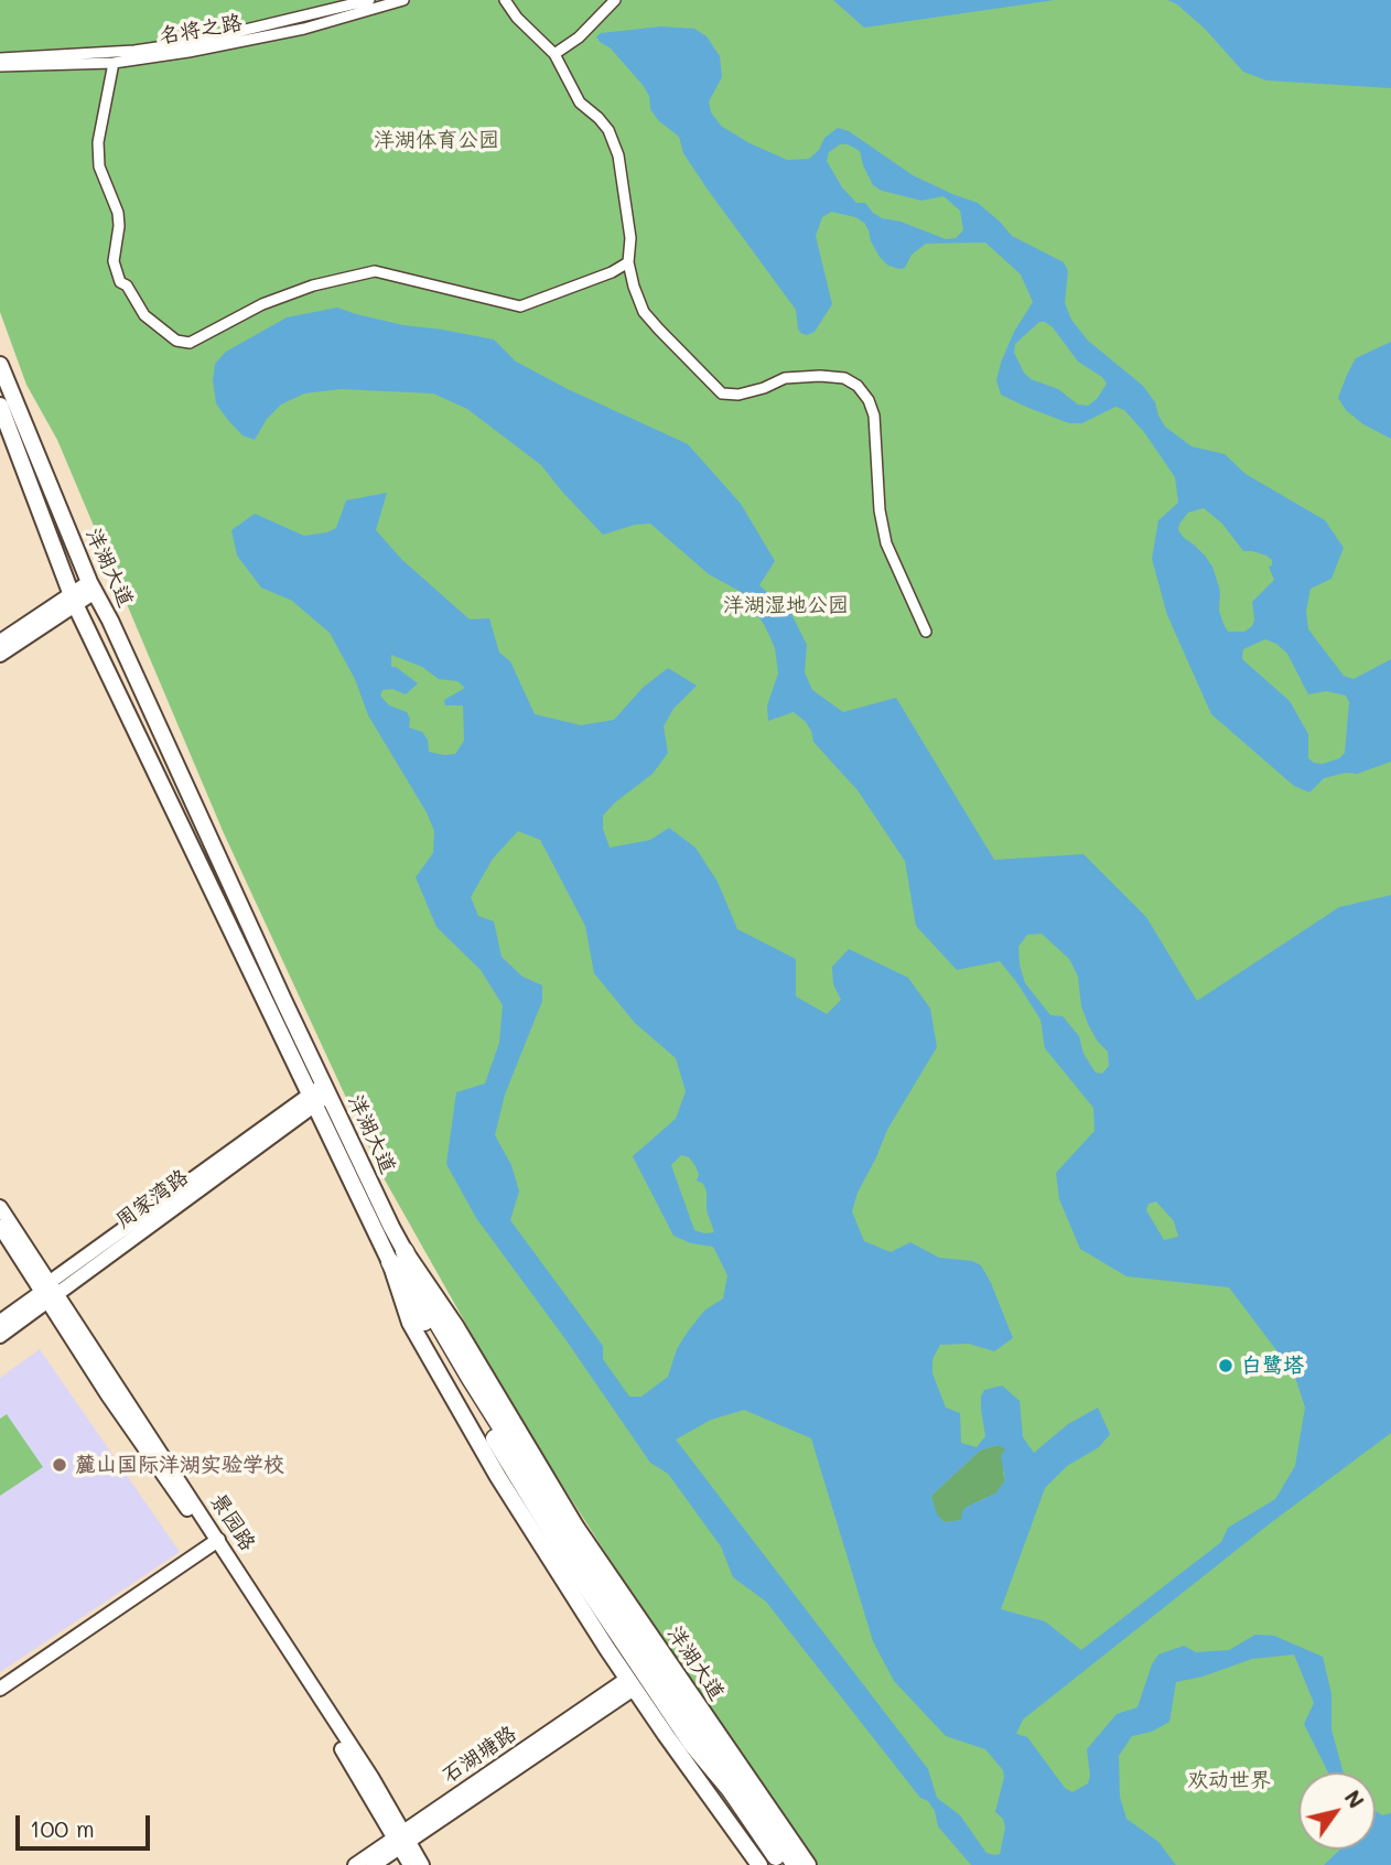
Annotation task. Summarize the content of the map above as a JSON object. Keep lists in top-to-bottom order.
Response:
{
  "streets": {
    "main road": [
      "洋湖大道",
      "周家湾路",
      "景园路",
      "石湖塘路"
    ],
    "street": ["名将之路"]
  },
  "crossings": [
    ["洋湖大道", "周家湾路"],
    ["洋湖大道", "石湖塘路"],
    ["周家湾路", "景园路"],
    ["景园路", "石湖塘路"]
  ],
  "parks": ["洋湖体育公园", "洋湖湿地公园", "欢动世界"],
  "places": ["白鹭塔", "麓山国际洋湖实验学校"],
  "scale_bar": "100 m",
  "north": "top right"
}
